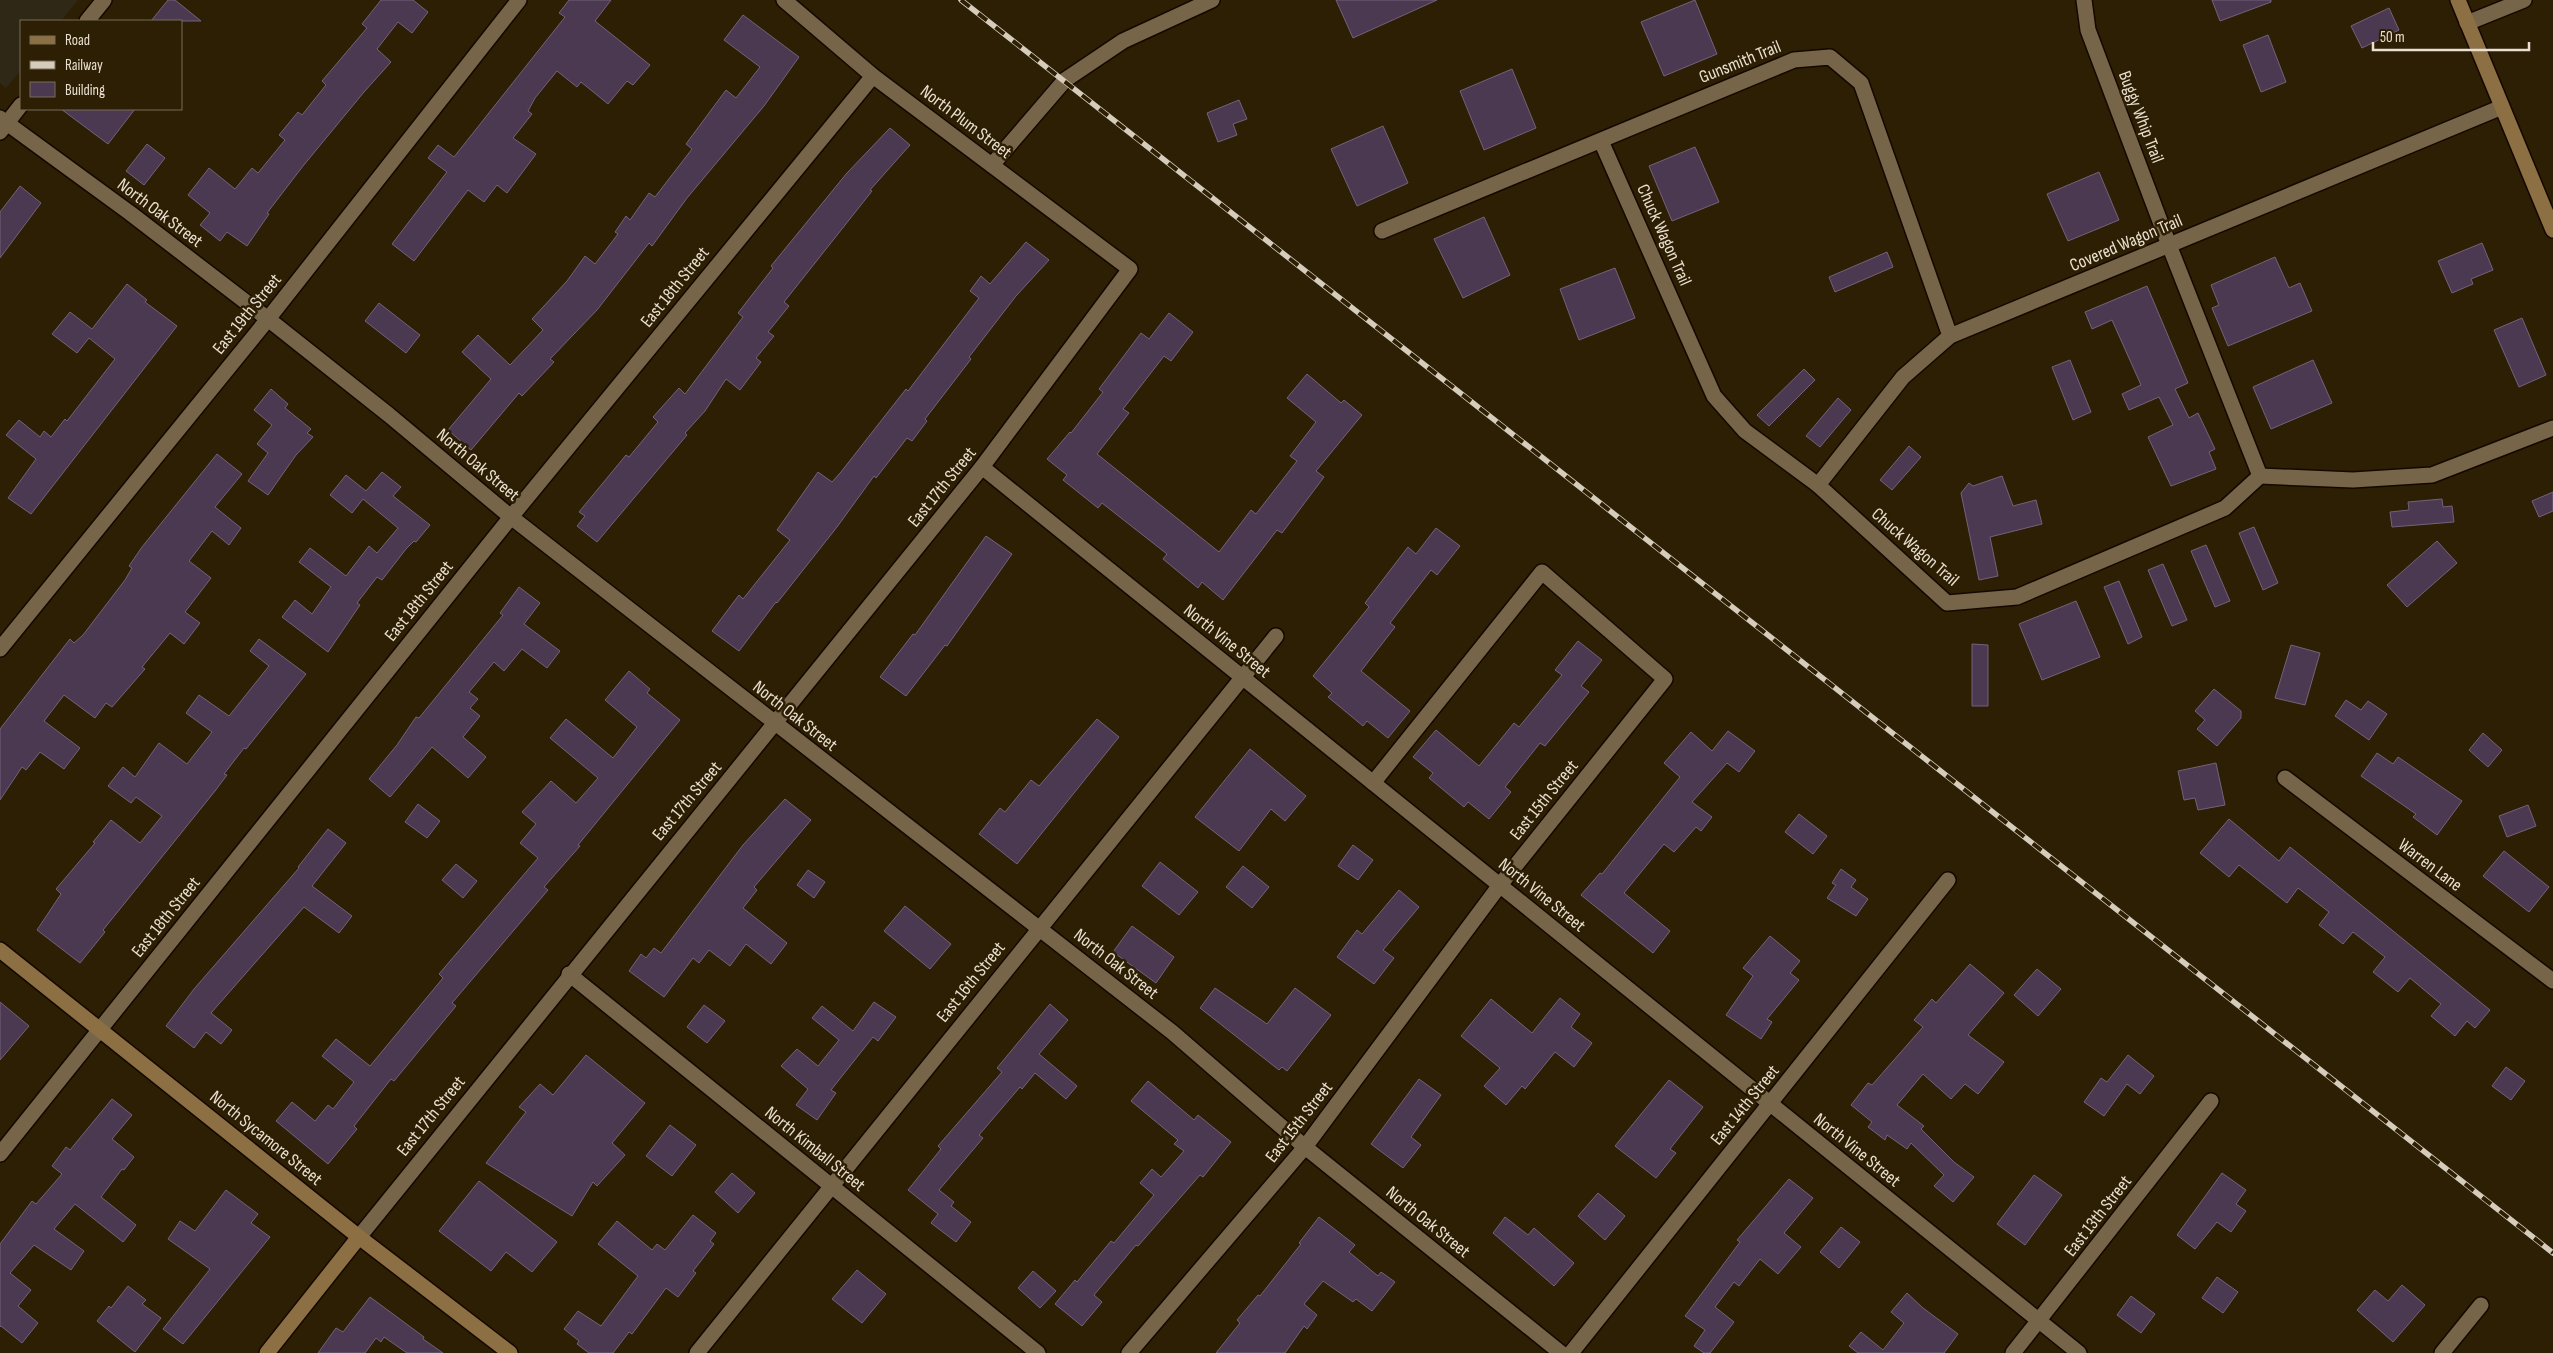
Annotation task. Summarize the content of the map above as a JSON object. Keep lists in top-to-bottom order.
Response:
{
  "streets": {
    "main road": ["East 17th Street", "North Sycamore Street"],
    "street": [
      "Gunsmith Trail",
      "Buggy Whip Trail",
      "North Plum Street",
      "North Oak Street",
      "Chuck Wagon Trail",
      "Covered Wagon Trail",
      "East 18th Street",
      "East 19th Street",
      "North Vine Street",
      "East 15th Street",
      "Warren Lane",
      "East 16th Street",
      "East 14th Street",
      "North Kimball Street",
      "East 13th Street"
    ]
  },
  "crossings": [
    ["Gunsmith Trail", "Chuck Wagon Trail"],
    ["Gunsmith Trail", "Covered Wagon Trail"],
    ["Buggy Whip Trail", "Covered Wagon Trail"],
    ["North Plum Street", "East 18th Street"],
    ["North Plum Street", "East 17th Street"],
    ["North Oak Street", "East 18th Street"],
    ["North Oak Street", "East 19th Street"],
    ["North Oak Street", "East 17th Street"],
    ["North Oak Street", "East 15th Street"],
    ["North Oak Street", "East 16th Street"],
    ["Chuck Wagon Trail", "Covered Wagon Trail"],
    ["East 18th Street", "North Sycamore Street"],
    ["East 17th Street", "North Vine Street"],
    ["East 17th Street", "North Sycamore Street"],
    ["East 17th Street", "North Kimball Street"],
    ["North Vine Street", "East 15th Street"],
    ["North Vine Street", "East 16th Street"],
    ["North Vine Street", "East 14th Street"],
    ["North Vine Street", "East 13th Street"],
    ["East 16th Street", "North Kimball Street"]
  ],
  "legend": ["Road", "Railway", "Building"],
  "scale_bar": "50 m"
}
